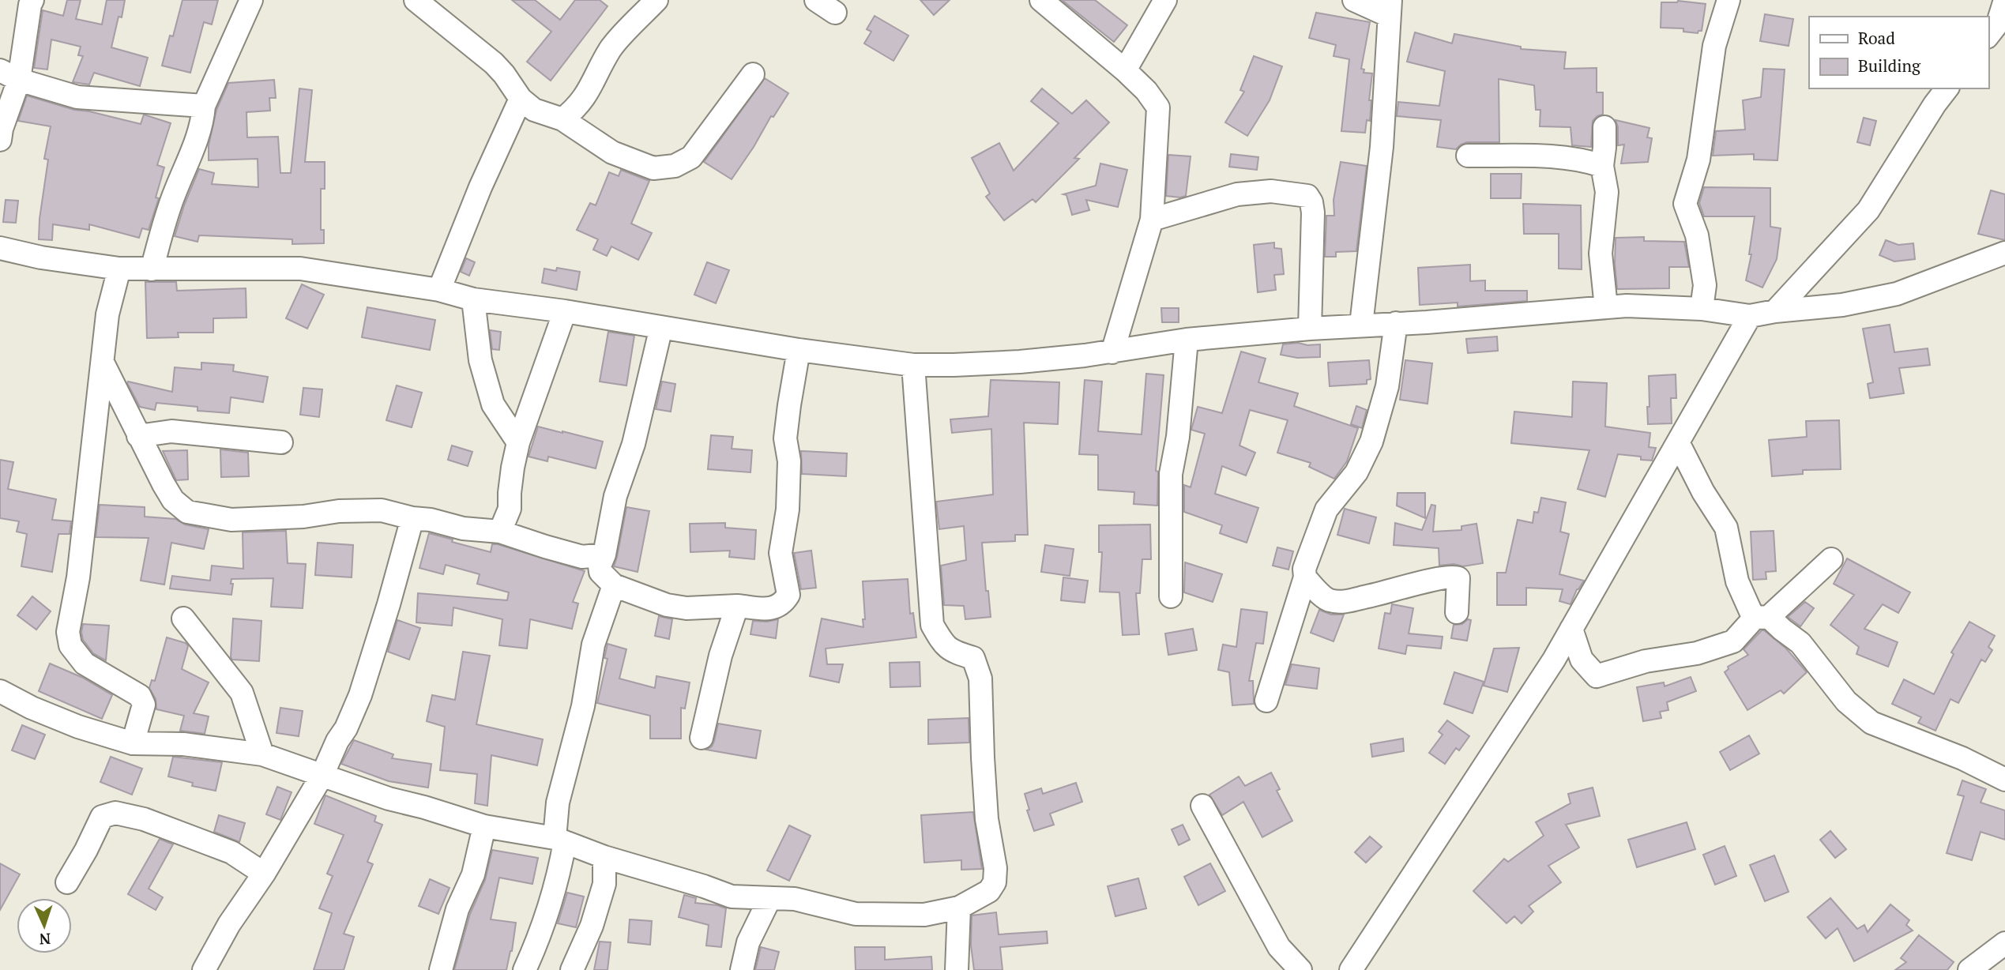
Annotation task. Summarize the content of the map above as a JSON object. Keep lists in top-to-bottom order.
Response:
{
  "legend": ["Road", "Building"],
  "north": "bottom"
}
